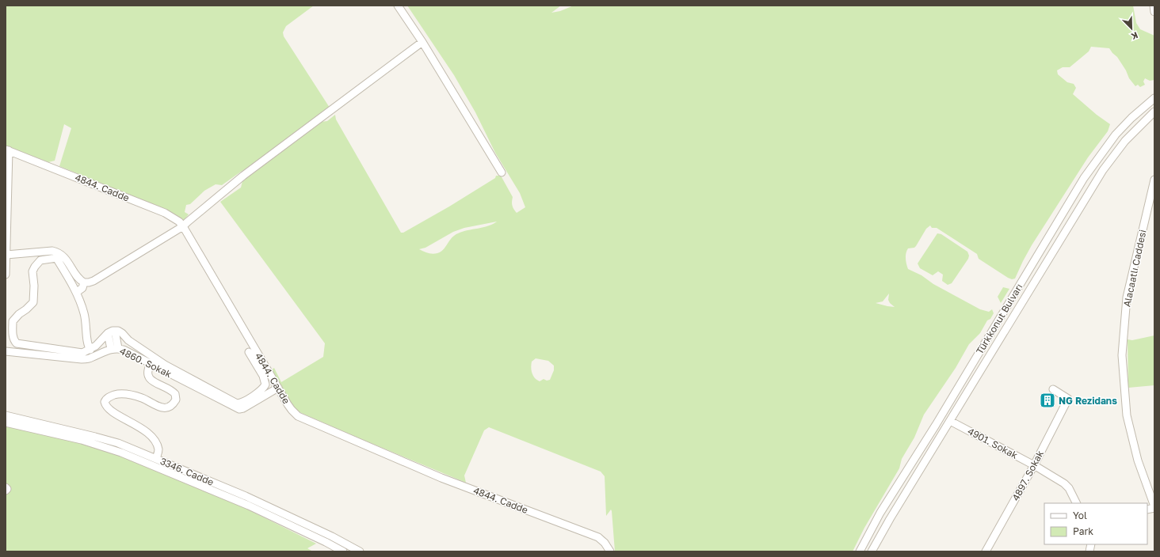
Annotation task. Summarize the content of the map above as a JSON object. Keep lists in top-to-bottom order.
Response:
{
  "streets": {
    "street": [
      "4844. Cadde",
      "Alacaatlı Caddesi",
      "Türkkonut Bulvarı",
      "4860. Sokak",
      "4901. Sokak",
      "3346. Cadde",
      "4897. Sokak"
    ]
  },
  "crossings": [
    ["4844. Cadde", "4860. Sokak"],
    ["Türkkonut Bulvarı", "4901. Sokak"],
    ["4901. Sokak", "4897. Sokak"]
  ],
  "places": {
    "building": ["NG Rezidans"]
  },
  "legend": ["Yol", "Park"],
  "north": "bottom right"
}
